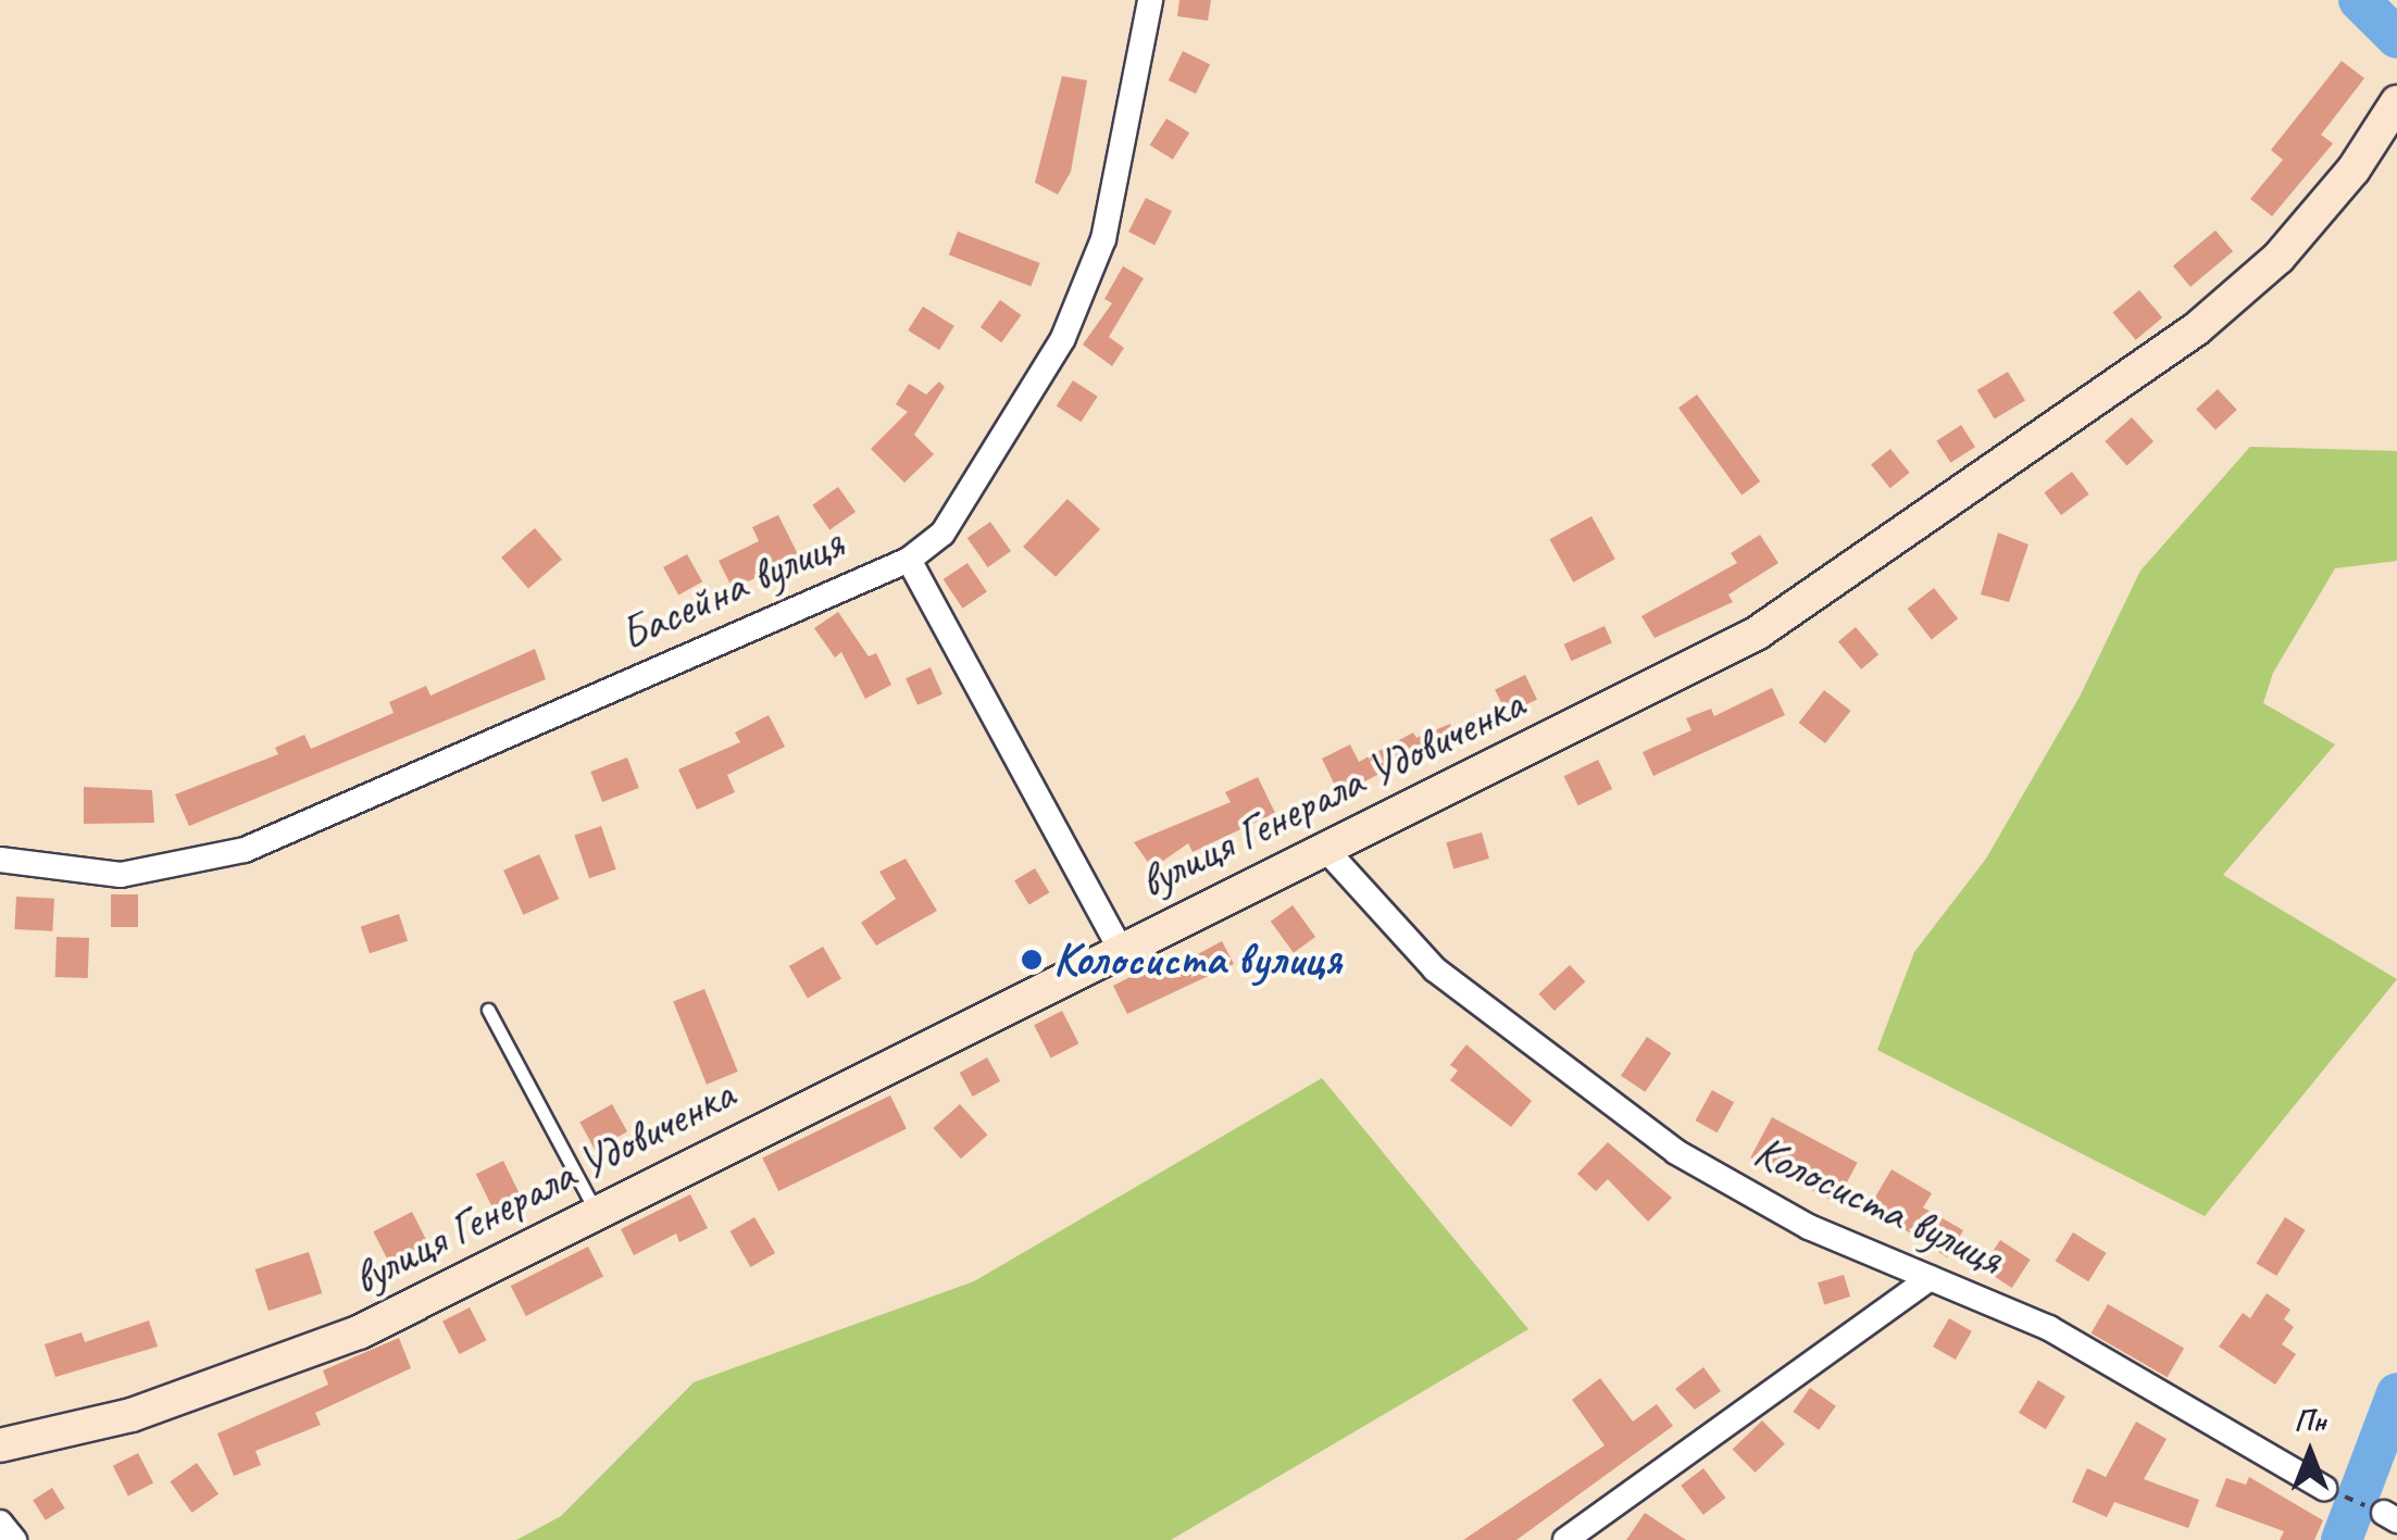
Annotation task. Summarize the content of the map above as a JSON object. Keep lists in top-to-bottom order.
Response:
{
  "streets": {
    "main road": ["вулиця Генерала Удовиченка"],
    "street": ["Басейна вулиця", "Колосиста вулиця"]
  },
  "crossings": [
    ["вулиця Генерала Удовиченка", "Колосиста вулиця"]
  ],
  "places": ["Колосиста вулиця"],
  "north": "top"
}
